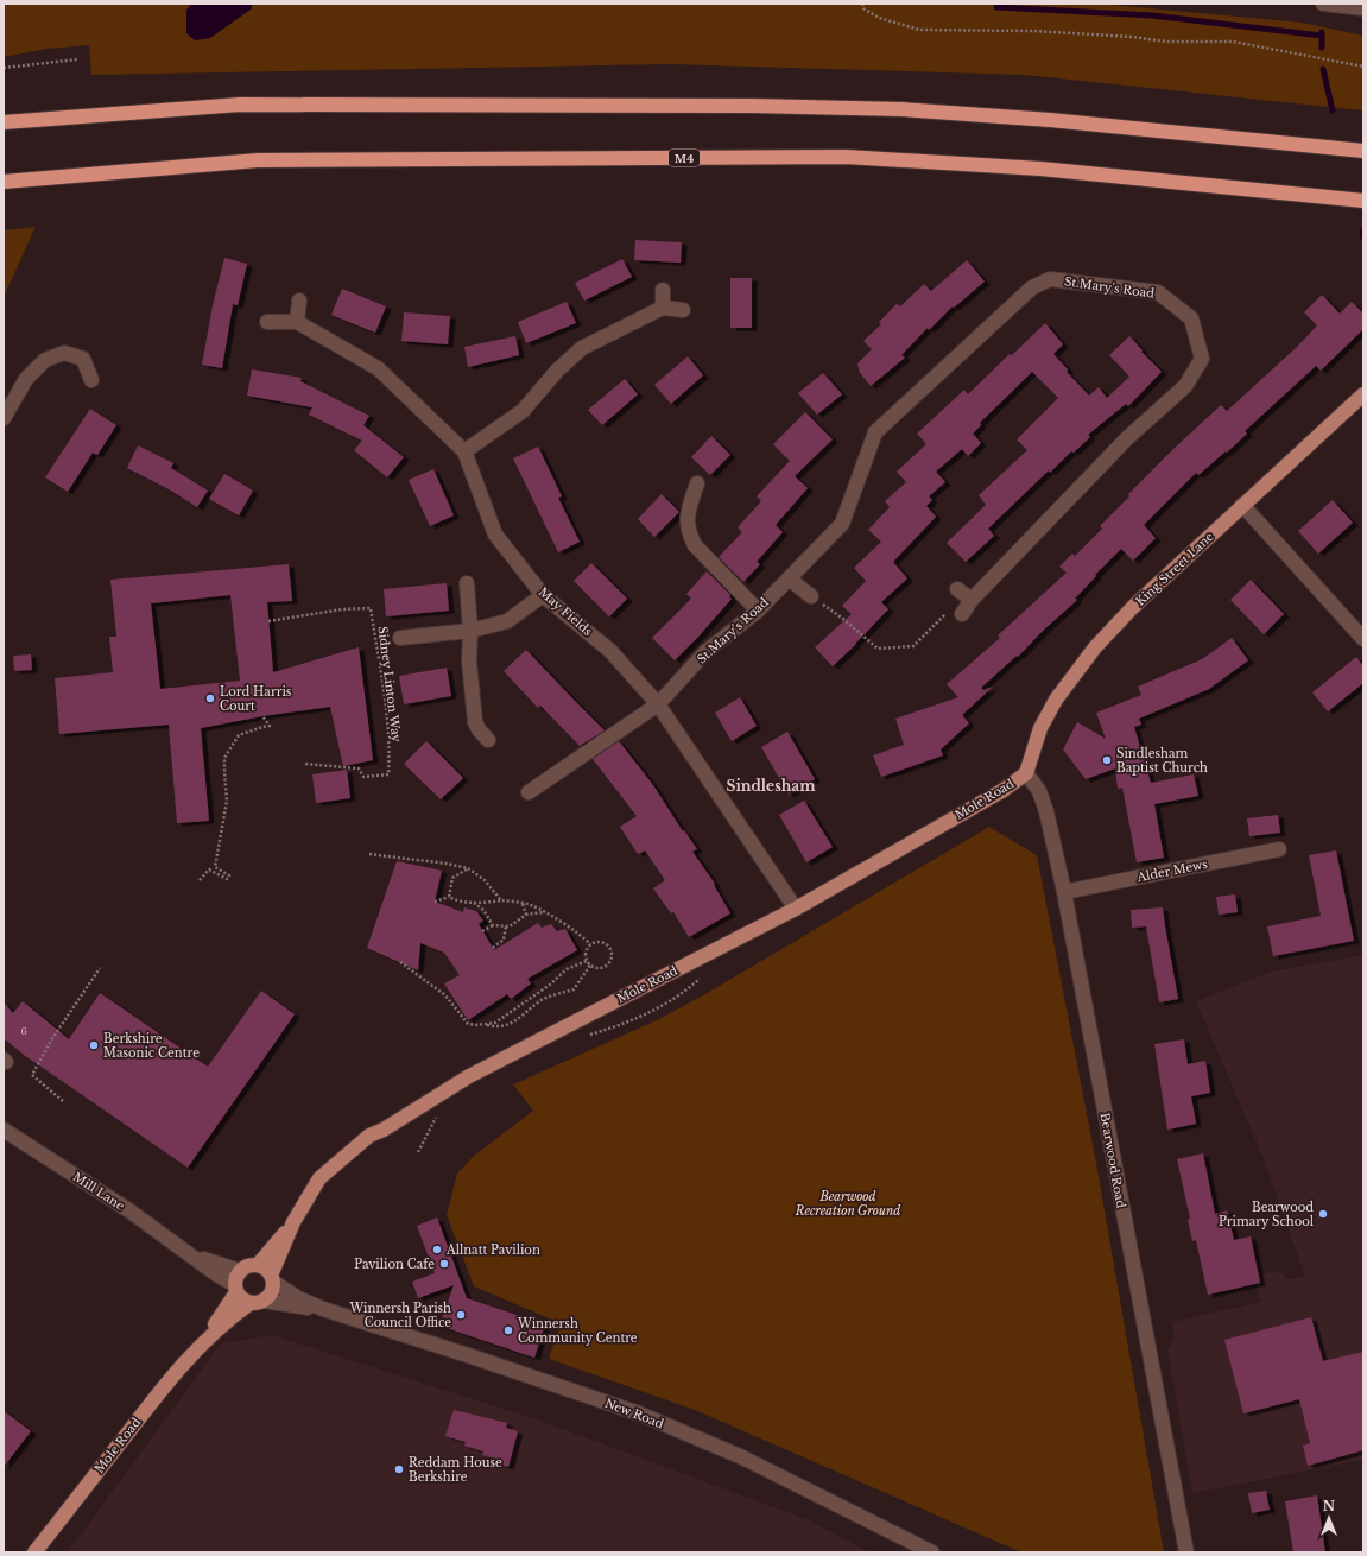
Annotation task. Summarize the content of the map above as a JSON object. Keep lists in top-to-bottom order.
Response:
{
  "streets": {
    "highway": ["M4"],
    "main road": ["King Street Lane", "Mole Road"],
    "street": [
      "St.Mary's Road",
      "May Fields",
      "Alder Mews",
      "Bearwood Road",
      "Mill Lane",
      "New Road"
    ],
    "path": ["Sidney Linton Way"]
  },
  "crossings": [
    ["St.Mary's Road", "May Fields"],
    ["King Street Lane", "Mole Road"],
    ["King Street Lane", "Bearwood Road"],
    ["May Fields", "Mole Road"],
    ["Mole Road", "Bearwood Road"],
    ["Mole Road", "Mill Lane"],
    ["Mole Road", "New Road"],
    ["Alder Mews", "Bearwood Road"],
    ["Mill Lane", "New Road"]
  ],
  "districts": ["Sindlesham"],
  "parks": ["Bearwood Recreation Ground"],
  "places": [
    "Lord Harris Court",
    "Sindlesham Baptist Church",
    "Berkshire Masonic Centre",
    "Bearwood Primary School",
    "Allnatt Pavilion",
    "Pavilion Cafe",
    "Winnersh Parish Council Office",
    "Winnersh Community Centre",
    "Reddam House Berkshire"
  ],
  "house_numbers": ["6"],
  "north": "top"
}
